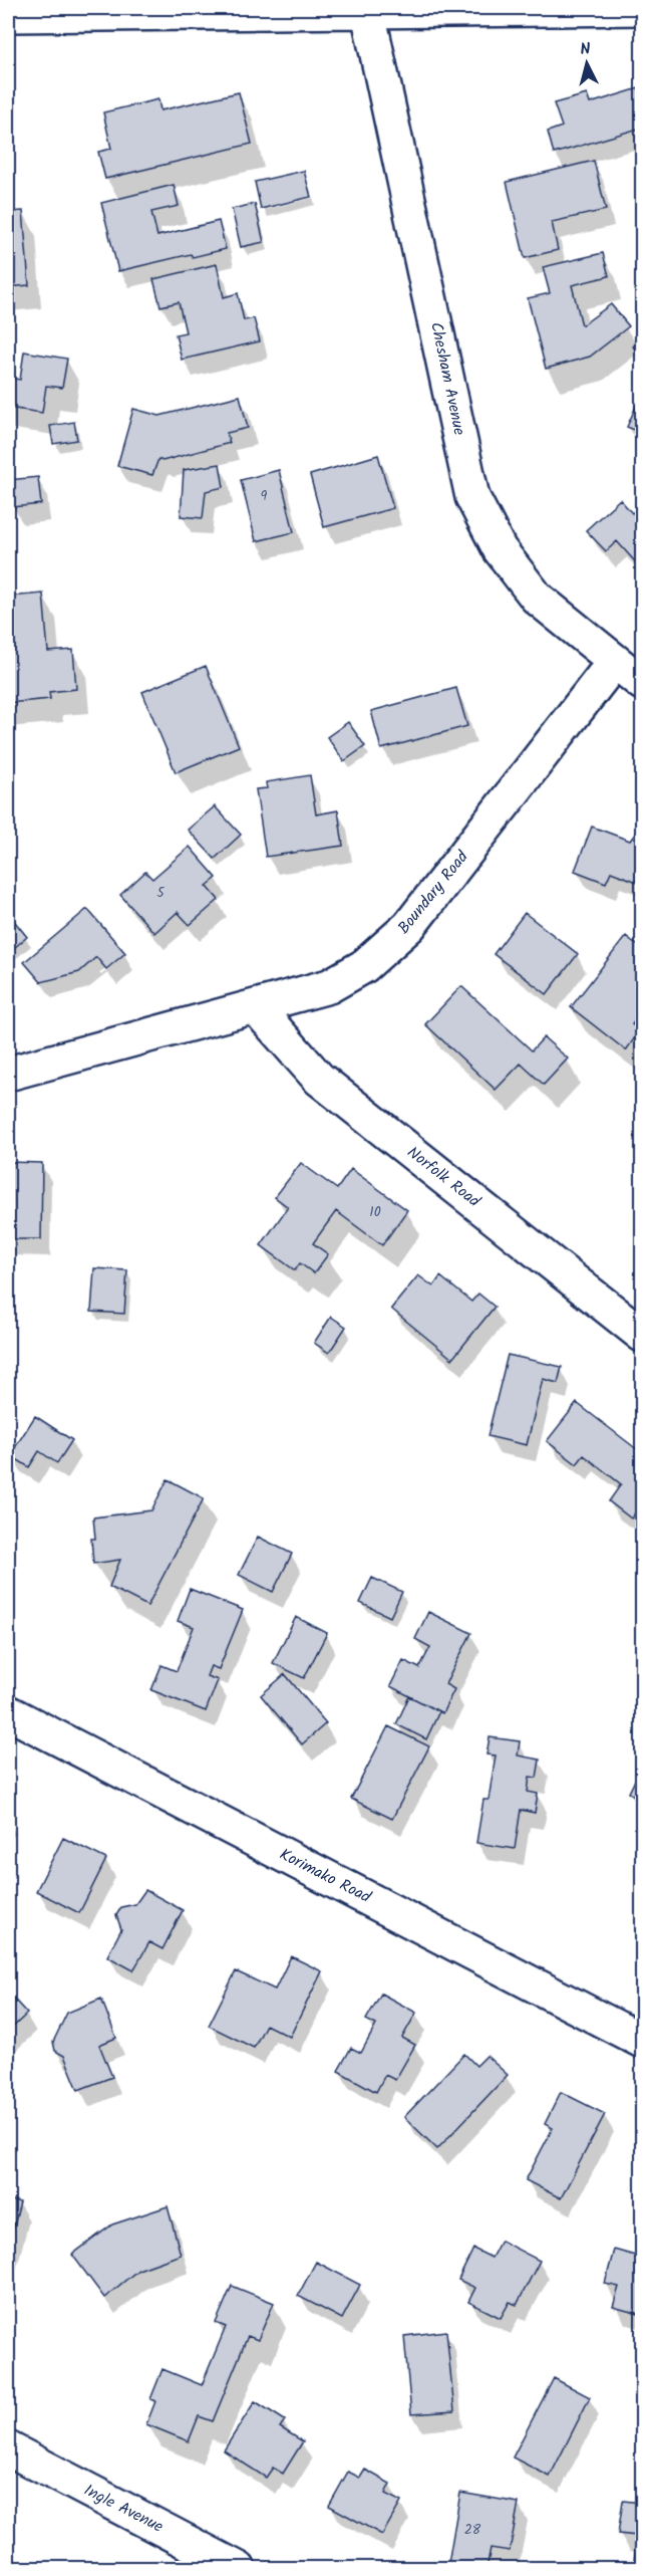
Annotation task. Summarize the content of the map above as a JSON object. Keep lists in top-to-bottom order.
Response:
{
  "streets": {
    "street": [
      "Chesham Avenue",
      "Boundary Road",
      "Norfolk Road",
      "Korimako Road",
      "Ingle Avenue"
    ]
  },
  "crossings": [
    ["Chesham Avenue", "Boundary Road"],
    ["Boundary Road", "Norfolk Road"]
  ],
  "house_numbers": [
    "9",
    "5",
    "10",
    "28"
  ],
  "north": "top"
}
